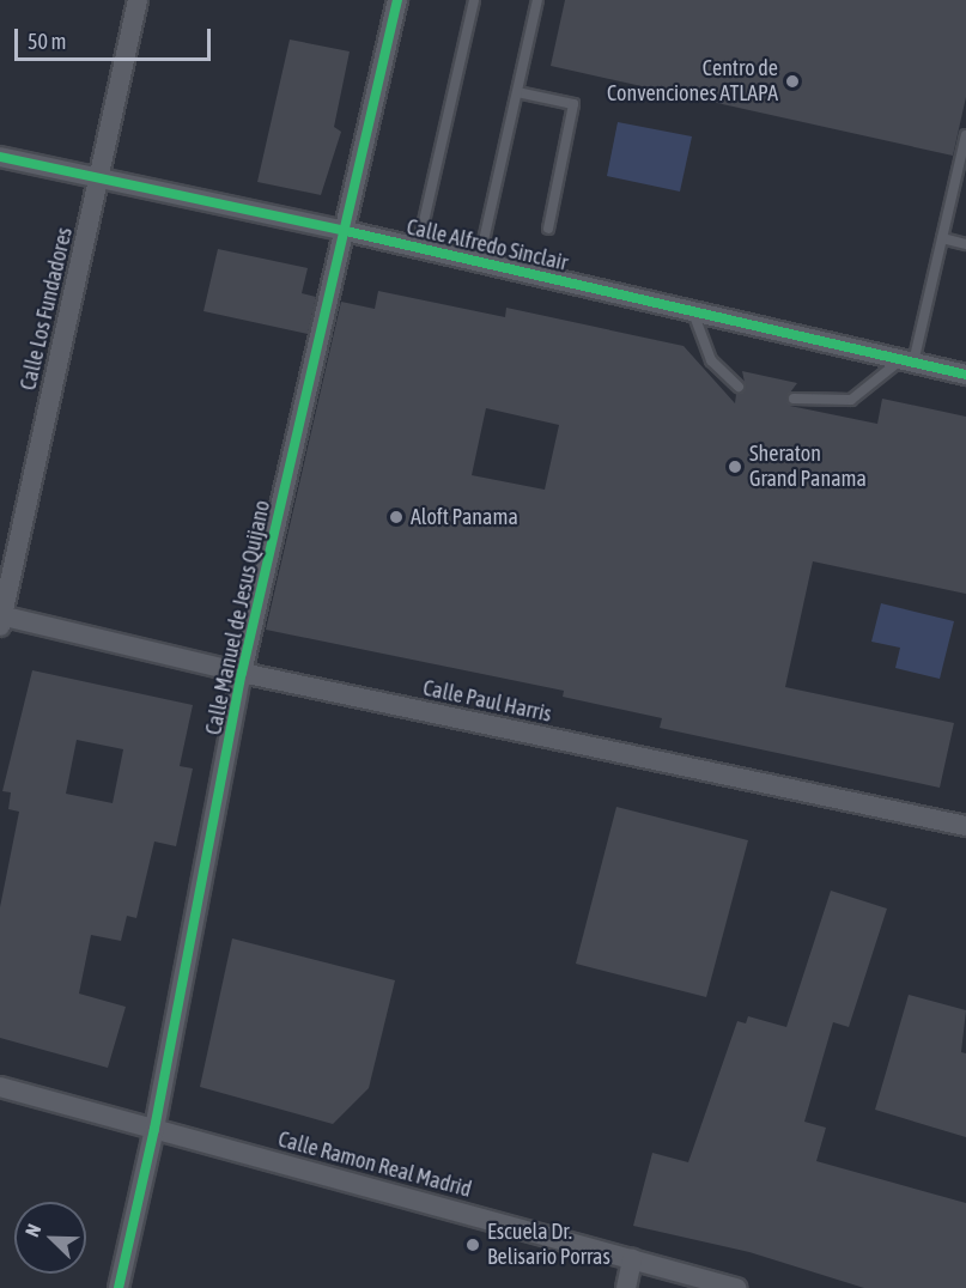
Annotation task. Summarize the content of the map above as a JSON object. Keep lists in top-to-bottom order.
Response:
{
  "streets": {
    "street": [
      "Calle Alfredo Sinclair",
      "Calle Los Fundadores",
      "Calle Manuel de Jesus Quijano",
      "Calle Paul Harris",
      "Calle Ramon Real Madrid"
    ]
  },
  "crossings": [
    ["Calle Alfredo Sinclair", "Calle Los Fundadores"],
    ["Calle Alfredo Sinclair", "Calle Manuel de Jesus Quijano"],
    ["Calle Los Fundadores", "Calle Paul Harris"],
    ["Calle Manuel de Jesus Quijano", "Calle Paul Harris"],
    ["Calle Manuel de Jesus Quijano", "Calle Ramon Real Madrid"]
  ],
  "places": [
    "Centro de Convenciones ATLAPA",
    "Sheraton Grand Panama",
    "Aloft Panama",
    "Escuela Dr. Belisario Porras"
  ],
  "scale_bar": "50 m",
  "north": "top left"
}
